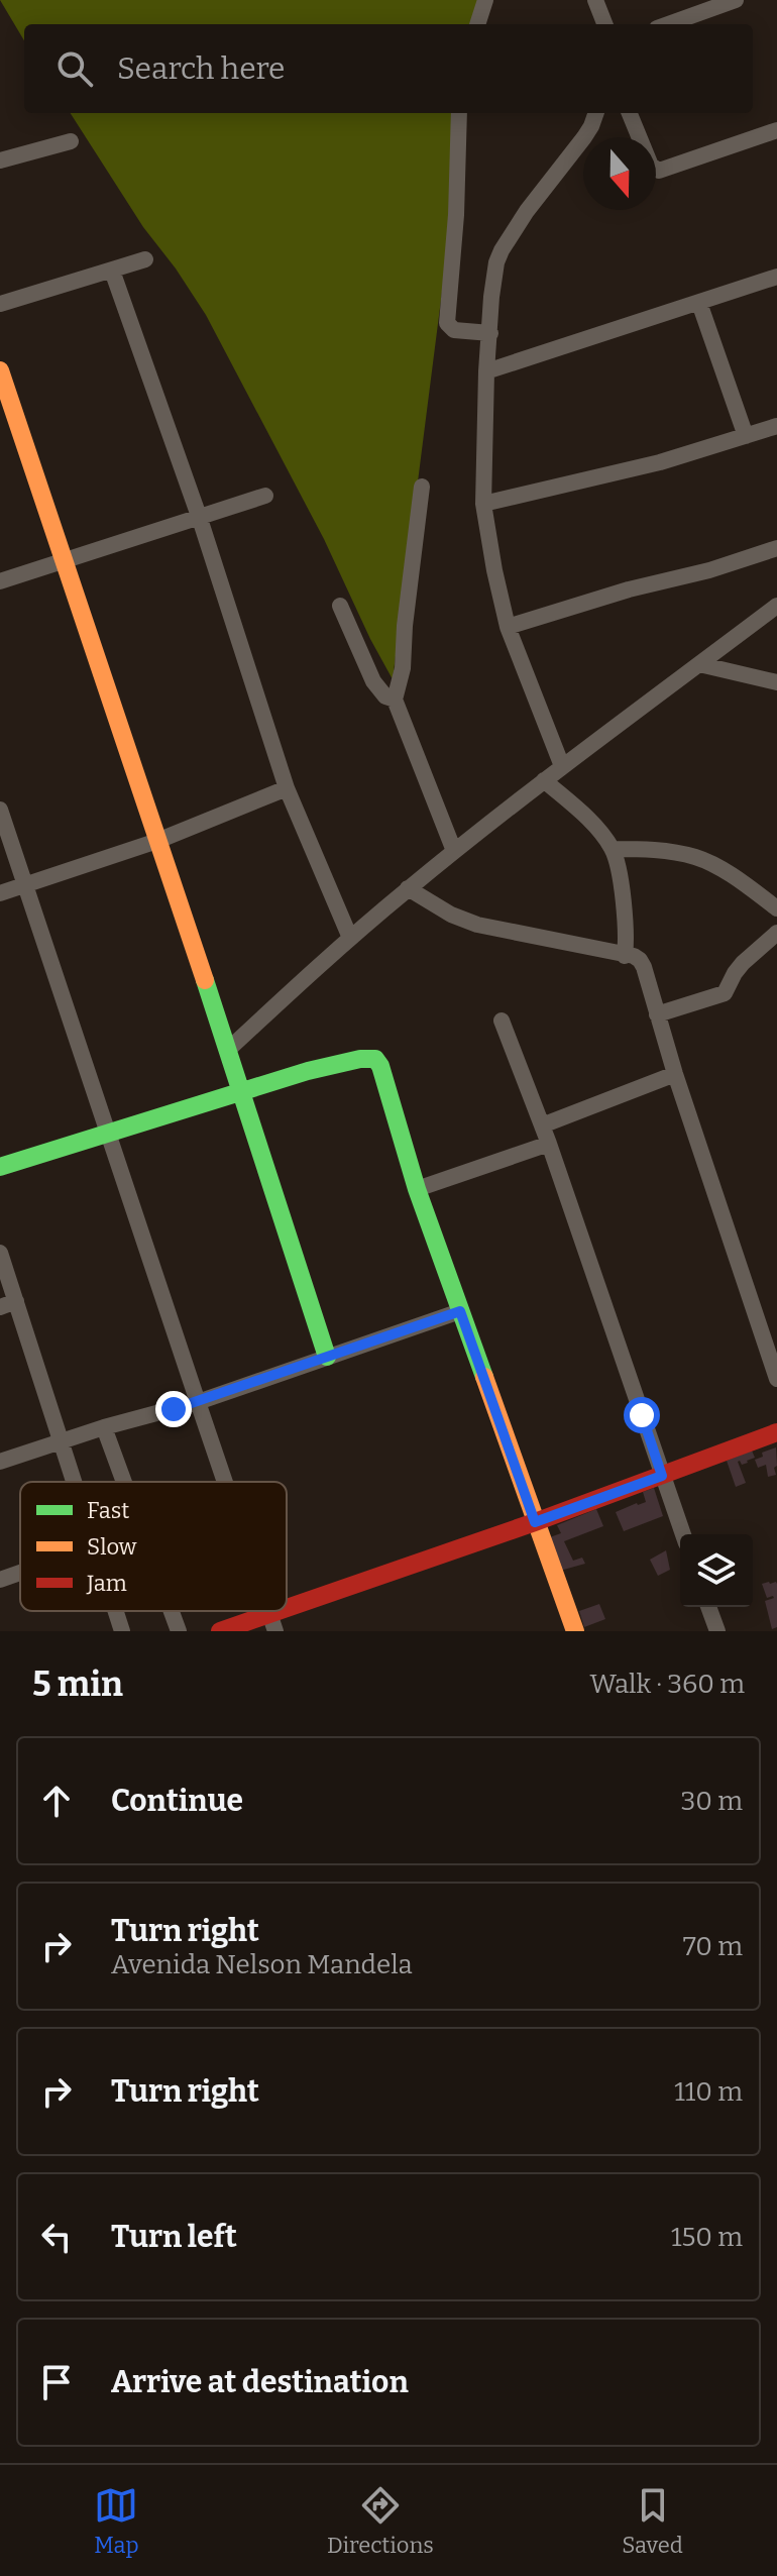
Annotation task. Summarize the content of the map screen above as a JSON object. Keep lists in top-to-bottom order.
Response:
{
  "legend": ["Fast", "Slow", "Jam"],
  "north": "bottom",
  "page": {
    "search": "Search here",
    "heading": ["5 min", "Walk · 360 m"],
    "list": [
      ["Continue", "30 m"],
      ["Turn right", "Avenida Nelson Mandela", "70 m"],
      ["Turn right", "110 m"],
      ["Turn left", "150 m"],
      "Arrive at destination"
    ],
    "nav": ["Map", "Directions", "Saved"]
  }
}
